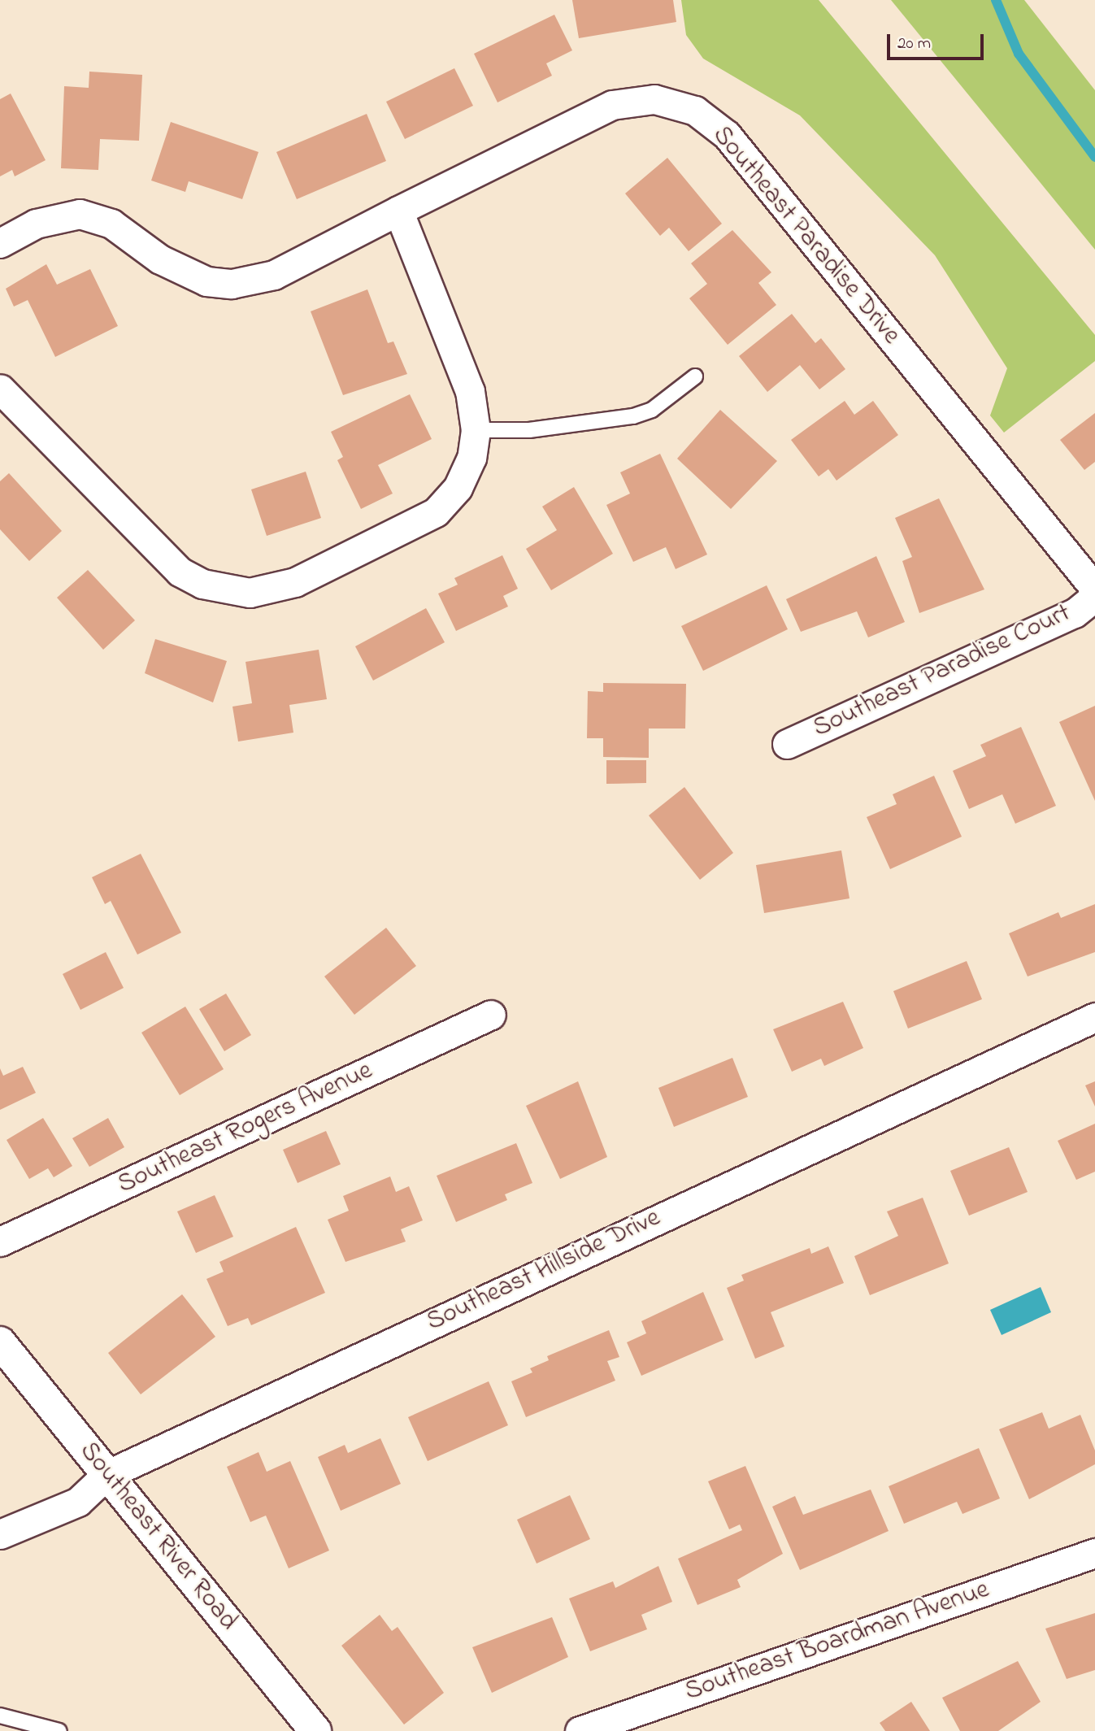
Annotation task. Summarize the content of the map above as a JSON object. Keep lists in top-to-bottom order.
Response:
{
  "streets": {
    "street": [
      "Southeast Paradise Drive",
      "Southeast Paradise Court",
      "Southeast Rogers Avenue",
      "Southeast Hillside Drive",
      "Southeast River Road",
      "Southeast Boardman Avenue"
    ]
  },
  "crossings": [
    ["Southeast Hillside Drive", "Southeast River Road"]
  ],
  "scale_bar": "20 m"
}
